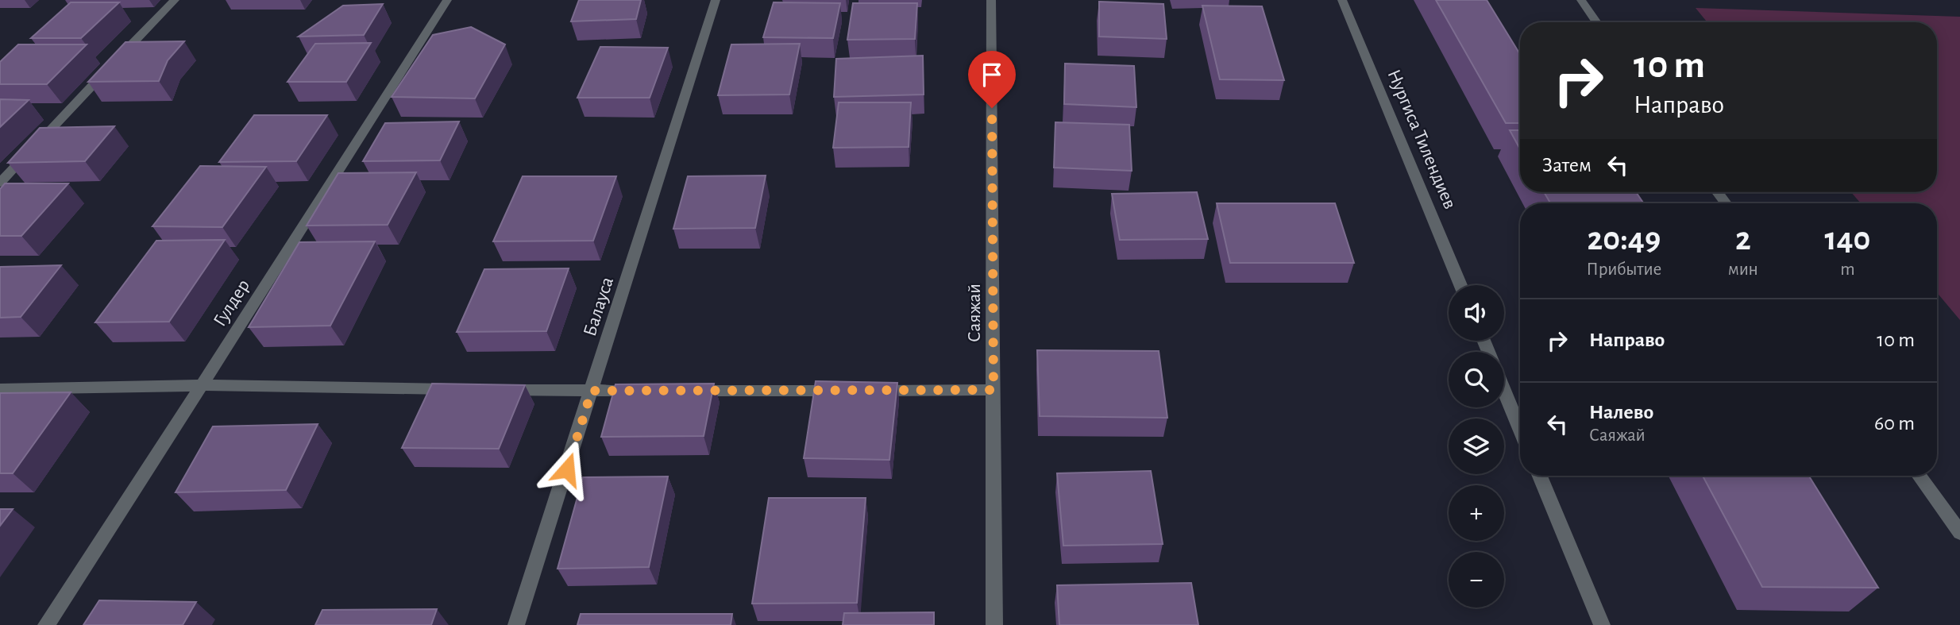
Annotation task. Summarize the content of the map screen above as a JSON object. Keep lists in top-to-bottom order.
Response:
{
  "streets": {
    "street": [
      "Нургиса Тилендиев",
      "Гулдер",
      "Балауса",
      "Саяжай"
    ]
  },
  "page": {
    "turn": ["10 m", "Направо"],
    "then": "Затем",
    "eta": [
      "20:49",
      "Прибытие",
      "2",
      "мин",
      "140",
      "m"
    ],
    "map_buttons": ["+", "−"],
    "list": [
      {
        "name": "Направо",
        "value": "10 m"
      },
      {
        "name": "Налево",
        "note": "Саяжай",
        "value": "60 m"
      }
    ]
  }
}
